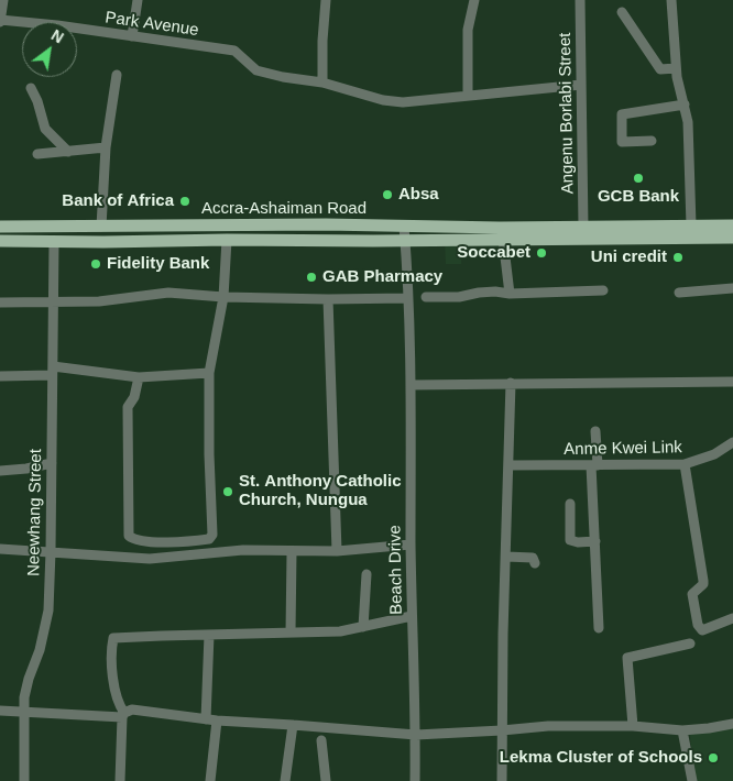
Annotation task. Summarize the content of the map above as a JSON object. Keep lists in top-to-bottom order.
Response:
{
  "streets": {
    "main road": ["Accra-Ashaiman Road"],
    "street": [
      "Park Avenue",
      "Angenu Borlabi Street",
      "Anme Kwei Link",
      "Neewhang Street",
      "Beach Drive"
    ]
  },
  "crossings": [
    ["Angenu Borlabi Street", "Accra-Ashaiman Road"],
    ["Accra-Ashaiman Road", "Neewhang Street"],
    ["Accra-Ashaiman Road", "Beach Drive"]
  ],
  "places": [
    "GCB Bank",
    "Absa",
    "Bank of Africa",
    "Soccabet",
    "Uni credit",
    "Fidelity Bank",
    "GAB Pharmacy",
    "St. Anthony Catholic Church, Nungua",
    "Lekma Cluster of Schools"
  ],
  "north": "top right"
}
